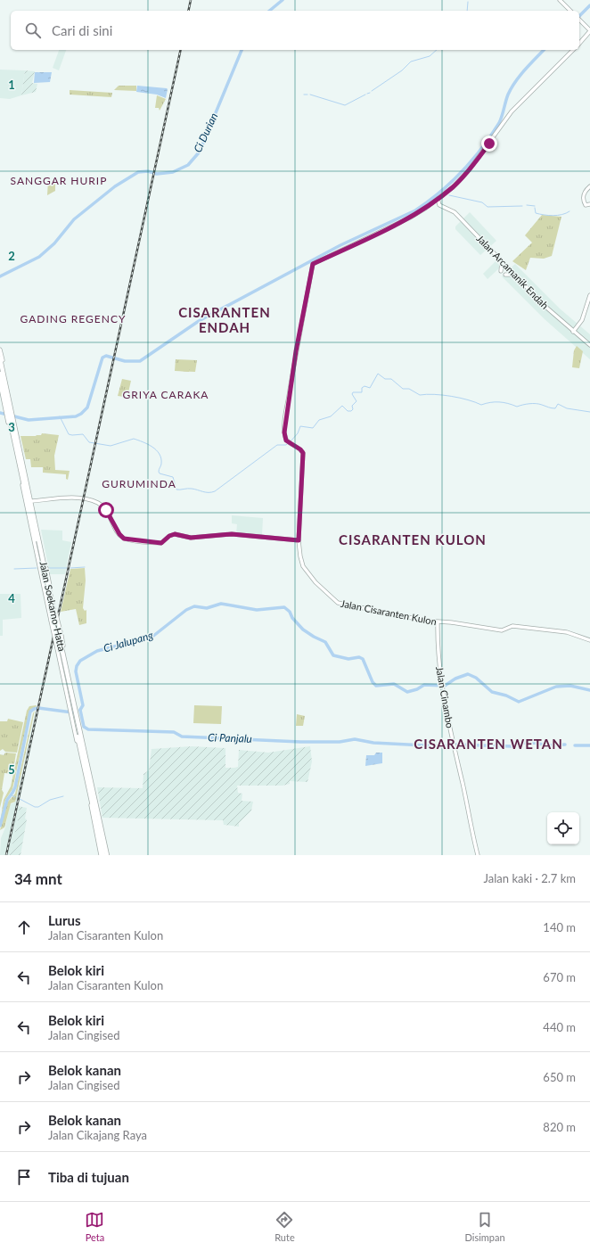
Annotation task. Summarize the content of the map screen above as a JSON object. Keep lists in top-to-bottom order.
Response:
{
  "streets": {
    "highway": ["Jalan Soekarno-Hatta"],
    "main road": ["Jalan Arcamanik Endah", "Jalan Cisaranten Kulon", "Jalan Cinambo"]
  },
  "crossings": [
    ["Jalan Arcamanik Endah", "Jalan Cisaranten Kulon"],
    ["Jalan Cisaranten Kulon", "Jalan Cinambo"]
  ],
  "districts": [
    "SANGGAR HURIP",
    "CISARANTEN ENDAH",
    "GADING REGENCY",
    "GRIYA CARAKA",
    "GURUMINDA",
    "CISARANTEN KULON",
    "CISARANTEN WETAN"
  ],
  "water": ["Ci Durian", "Ci Jalupang", "Ci Panjalu"],
  "page": {
    "search": "Cari di sini",
    "heading": ["34 mnt", "Jalan kaki · 2.7 km"],
    "list": [
      ["Lurus", "Jalan Cisaranten Kulon", "140 m"],
      ["Belok kiri", "Jalan Cisaranten Kulon", "670 m"],
      ["Belok kiri", "Jalan Cingised", "440 m"],
      ["Belok kanan", "Jalan Cingised", "650 m"],
      ["Belok kanan", "Jalan Cikajang Raya", "820 m"],
      "Tiba di tujuan"
    ],
    "nav": ["Peta", "Rute", "Disimpan"]
  },
  "grid": {
    "rows": [
      "1",
      "2",
      "3",
      "4",
      "5"
    ]
  }
}
